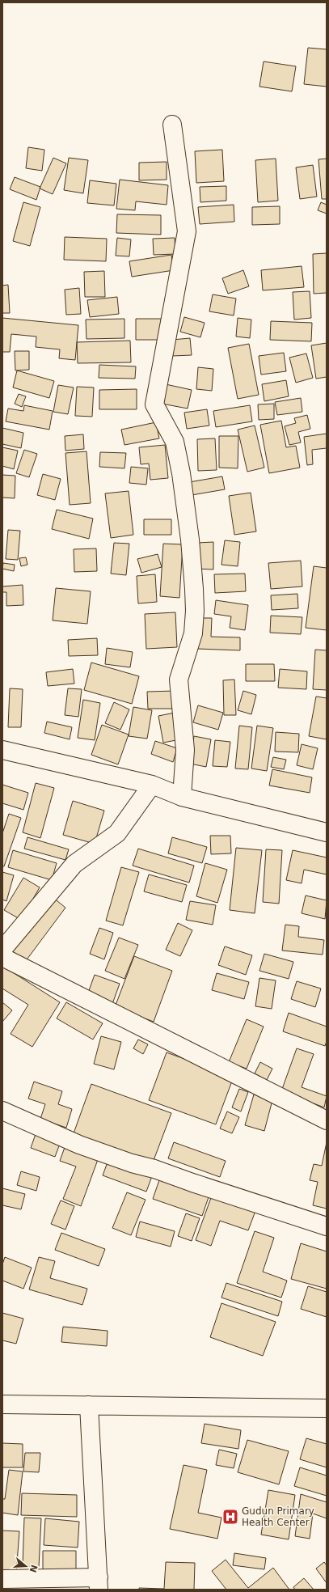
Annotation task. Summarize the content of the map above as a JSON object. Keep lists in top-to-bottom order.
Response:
{
  "places": {
    "hospital": ["Gudun Primary Health Center"]
  },
  "north": "right"
}
